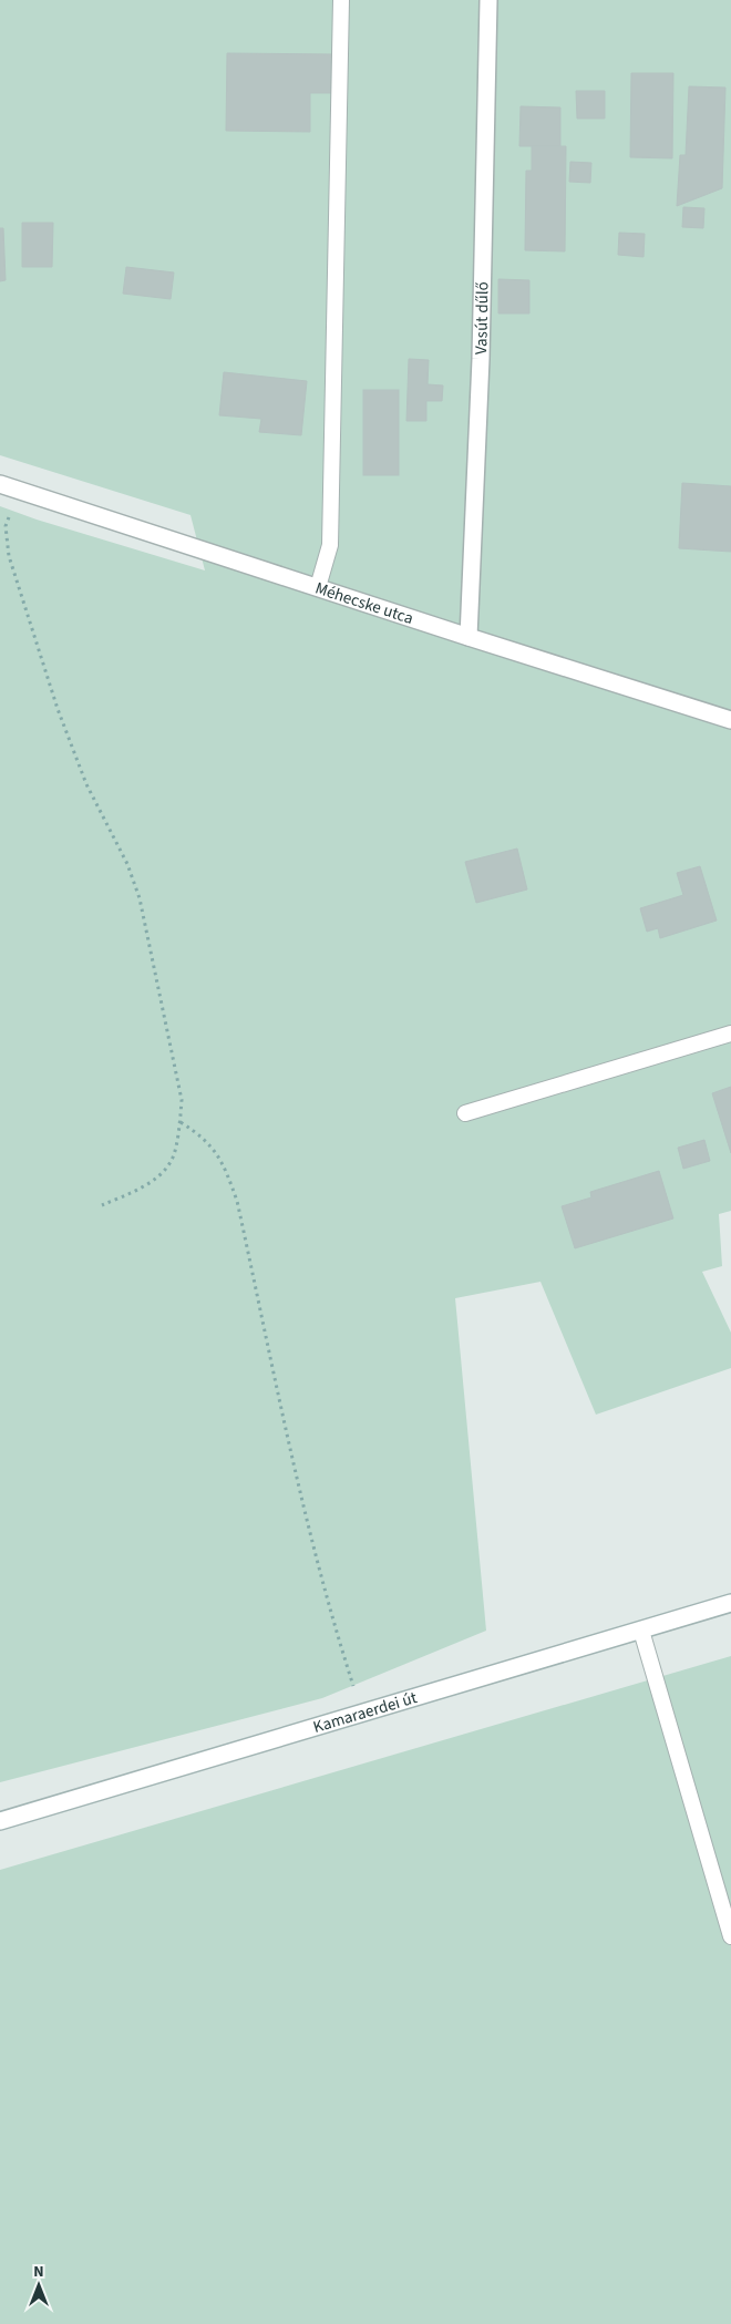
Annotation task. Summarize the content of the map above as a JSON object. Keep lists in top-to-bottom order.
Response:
{
  "streets": {
    "street": ["Vasút dűlő", "Méhecske utca", "Kamaraerdei út"]
  },
  "crossings": [
    ["Vasút dűlő", "Méhecske utca"]
  ],
  "north": "top"
}
